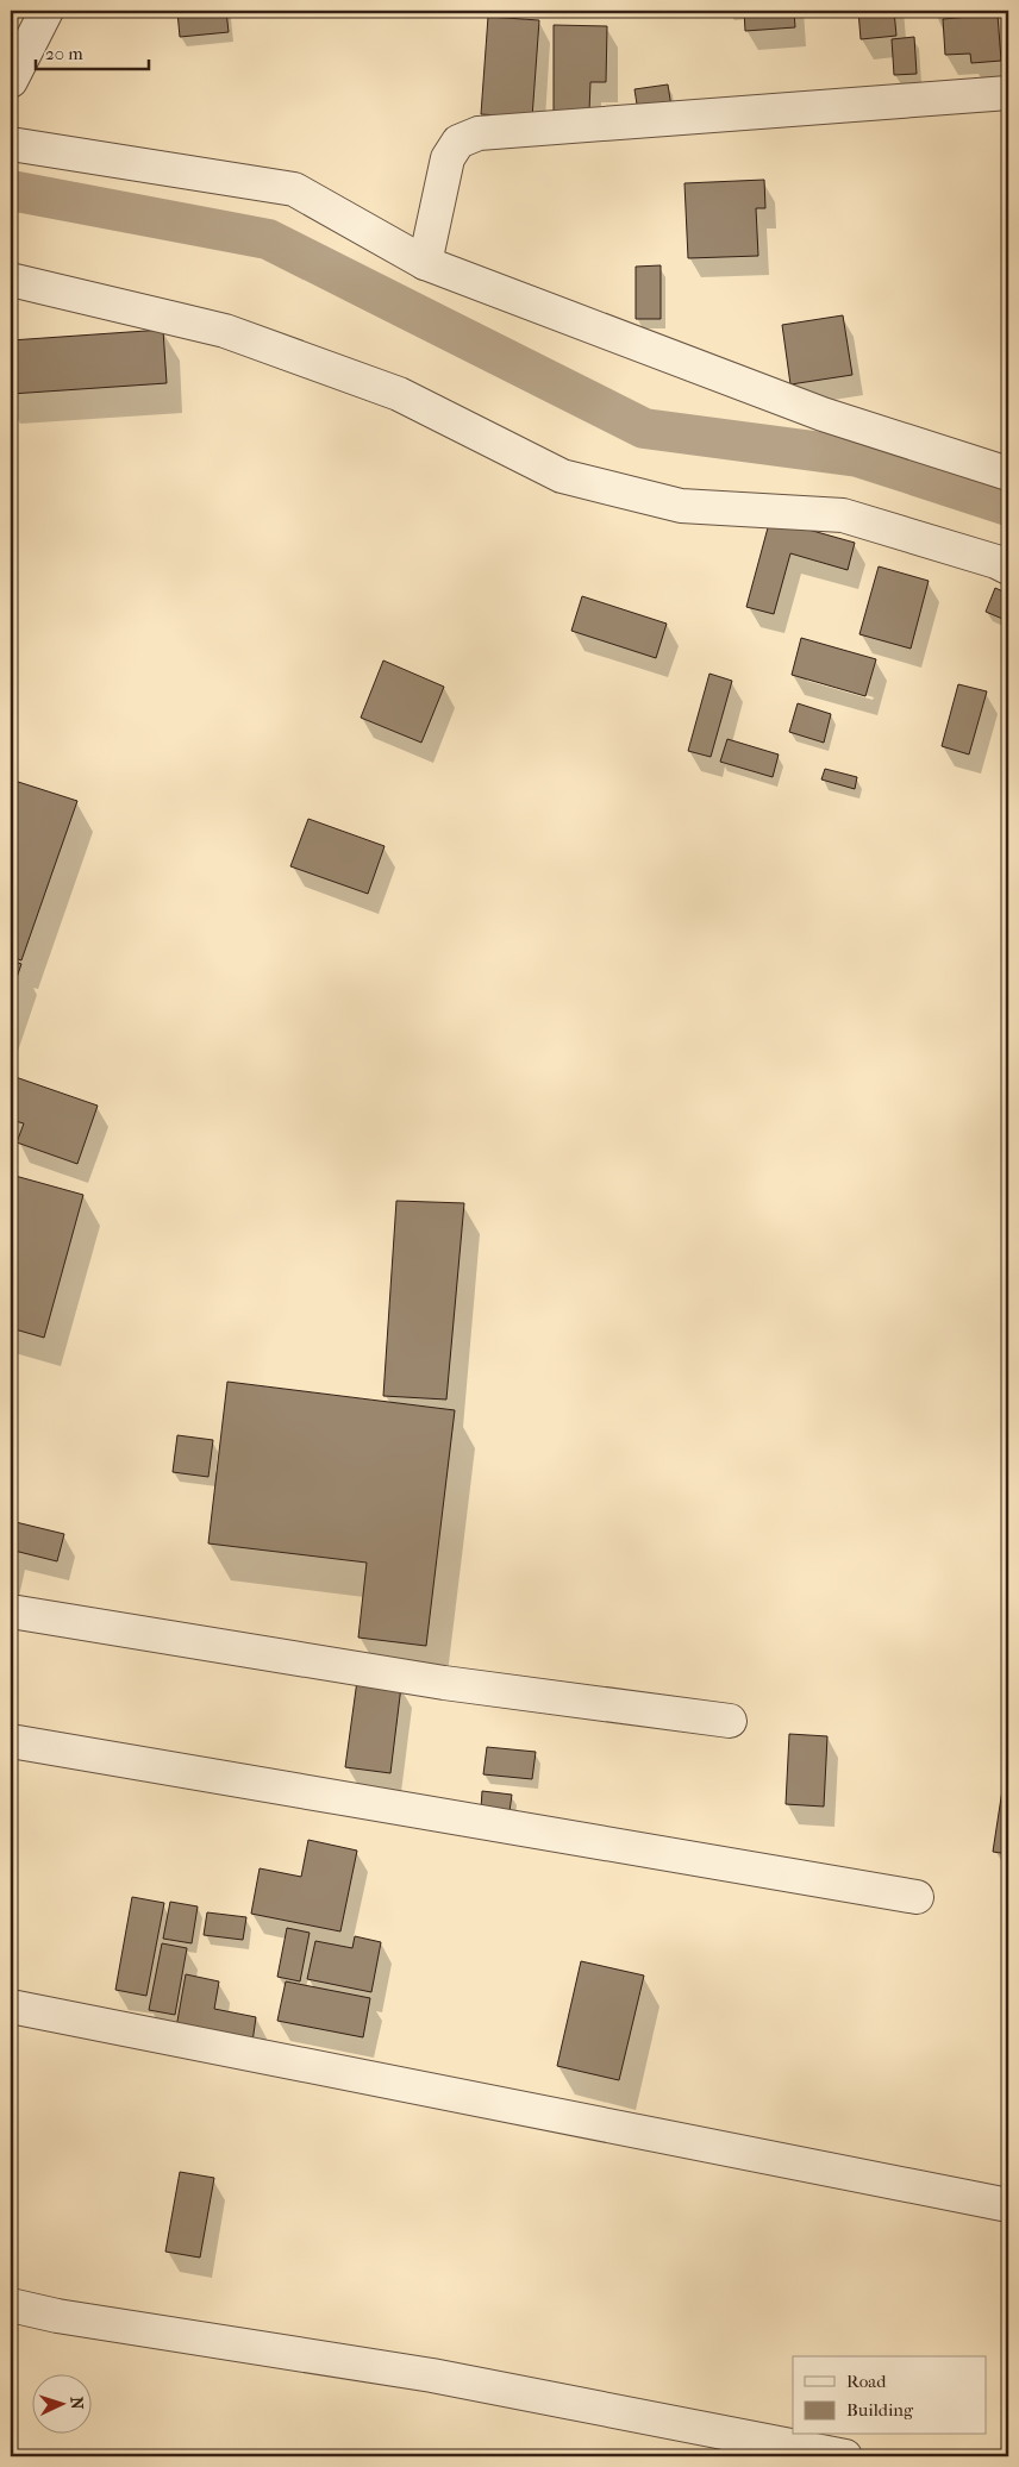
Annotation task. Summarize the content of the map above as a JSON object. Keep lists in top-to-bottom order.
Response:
{
  "legend": ["Road", "Building"],
  "scale_bar": "20 m",
  "north": "right"
}
